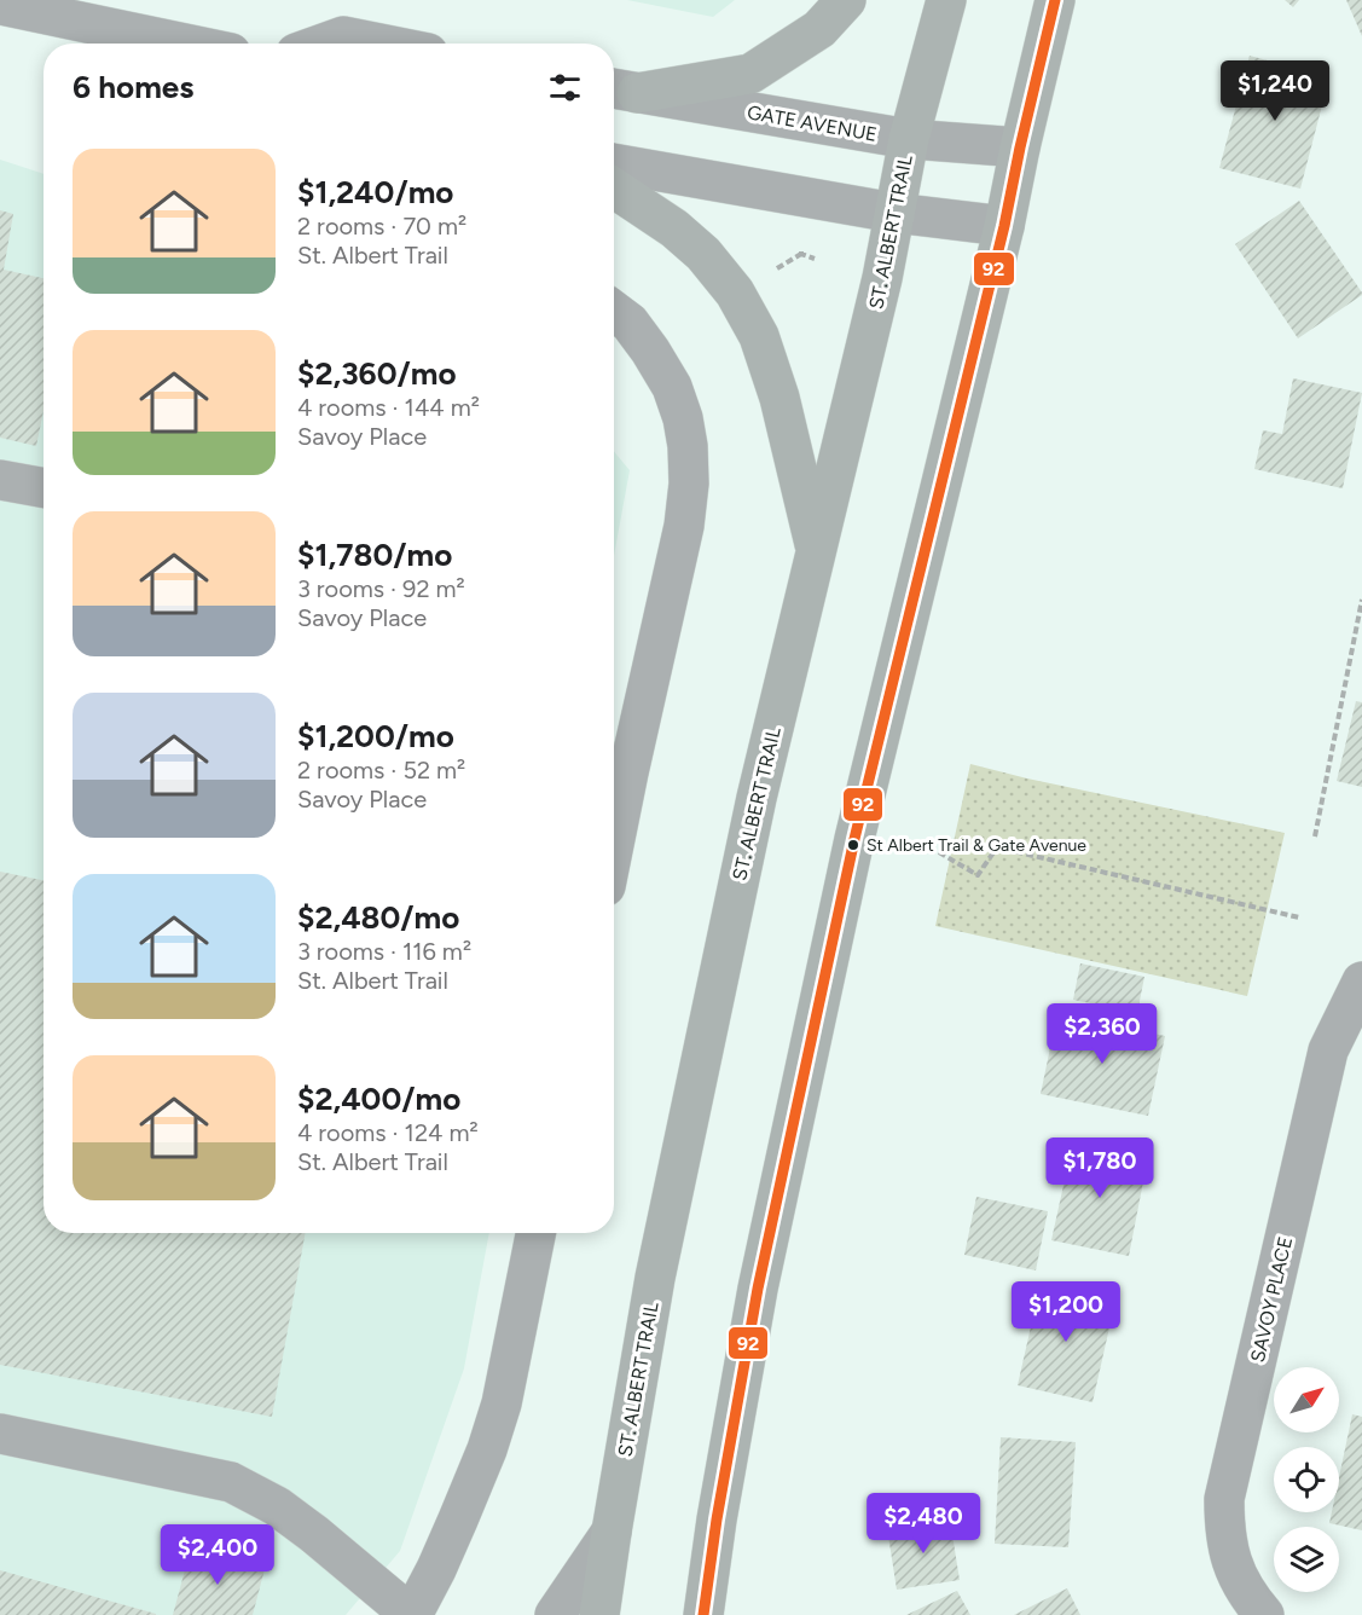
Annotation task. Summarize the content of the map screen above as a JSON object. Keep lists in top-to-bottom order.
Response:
{
  "streets": {
    "main road": ["ST. ALBERT TRAIL"],
    "street": ["GATE AVENUE", "SAVOY PLACE"]
  },
  "crossings": [
    ["GATE AVENUE", "ST. ALBERT TRAIL"]
  ],
  "places": ["St Albert Trail & Gate Avenue"],
  "lines": ["transit line 92"],
  "north": "top right",
  "page": {
    "heading": "6 homes",
    "price": [
      "$1,240",
      "$2,360",
      "$1,780",
      "$1,200",
      "$2,480",
      "$2,400"
    ],
    "list": [
      {
        "name": "$1,240/mo",
        "note": "2 rooms · 70 m² · St. Albert Trail"
      },
      {
        "name": "$2,360/mo",
        "note": "4 rooms · 144 m² · Savoy Place"
      },
      {
        "name": "$1,780/mo",
        "note": "3 rooms · 92 m² · Savoy Place"
      },
      {
        "name": "$1,200/mo",
        "note": "2 rooms · 52 m² · Savoy Place"
      },
      {
        "name": "$2,480/mo",
        "note": "3 rooms · 116 m² · St. Albert Trail"
      },
      {
        "name": "$2,400/mo",
        "note": "4 rooms · 124 m² · St. Albert Trail"
      }
    ]
  }
}
